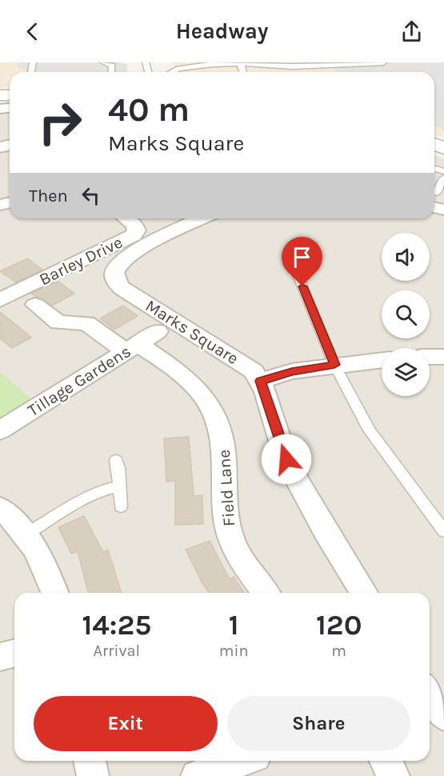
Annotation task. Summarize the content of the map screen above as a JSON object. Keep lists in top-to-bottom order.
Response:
{
  "streets": {
    "street": [
      "Barley Drive",
      "Marks Square",
      "Tillage Gardens",
      "Field Lane"
    ]
  },
  "crossings": [
    ["Tillage Gardens", "Field Lane"]
  ],
  "page": {
    "header": "Headway",
    "turn": ["40 m", "Marks Square"],
    "then": "Then",
    "eta": [
      "14:25",
      "Arrival",
      "1",
      "min",
      "120",
      "m"
    ],
    "buttons": ["Exit", "Share"]
  }
}
